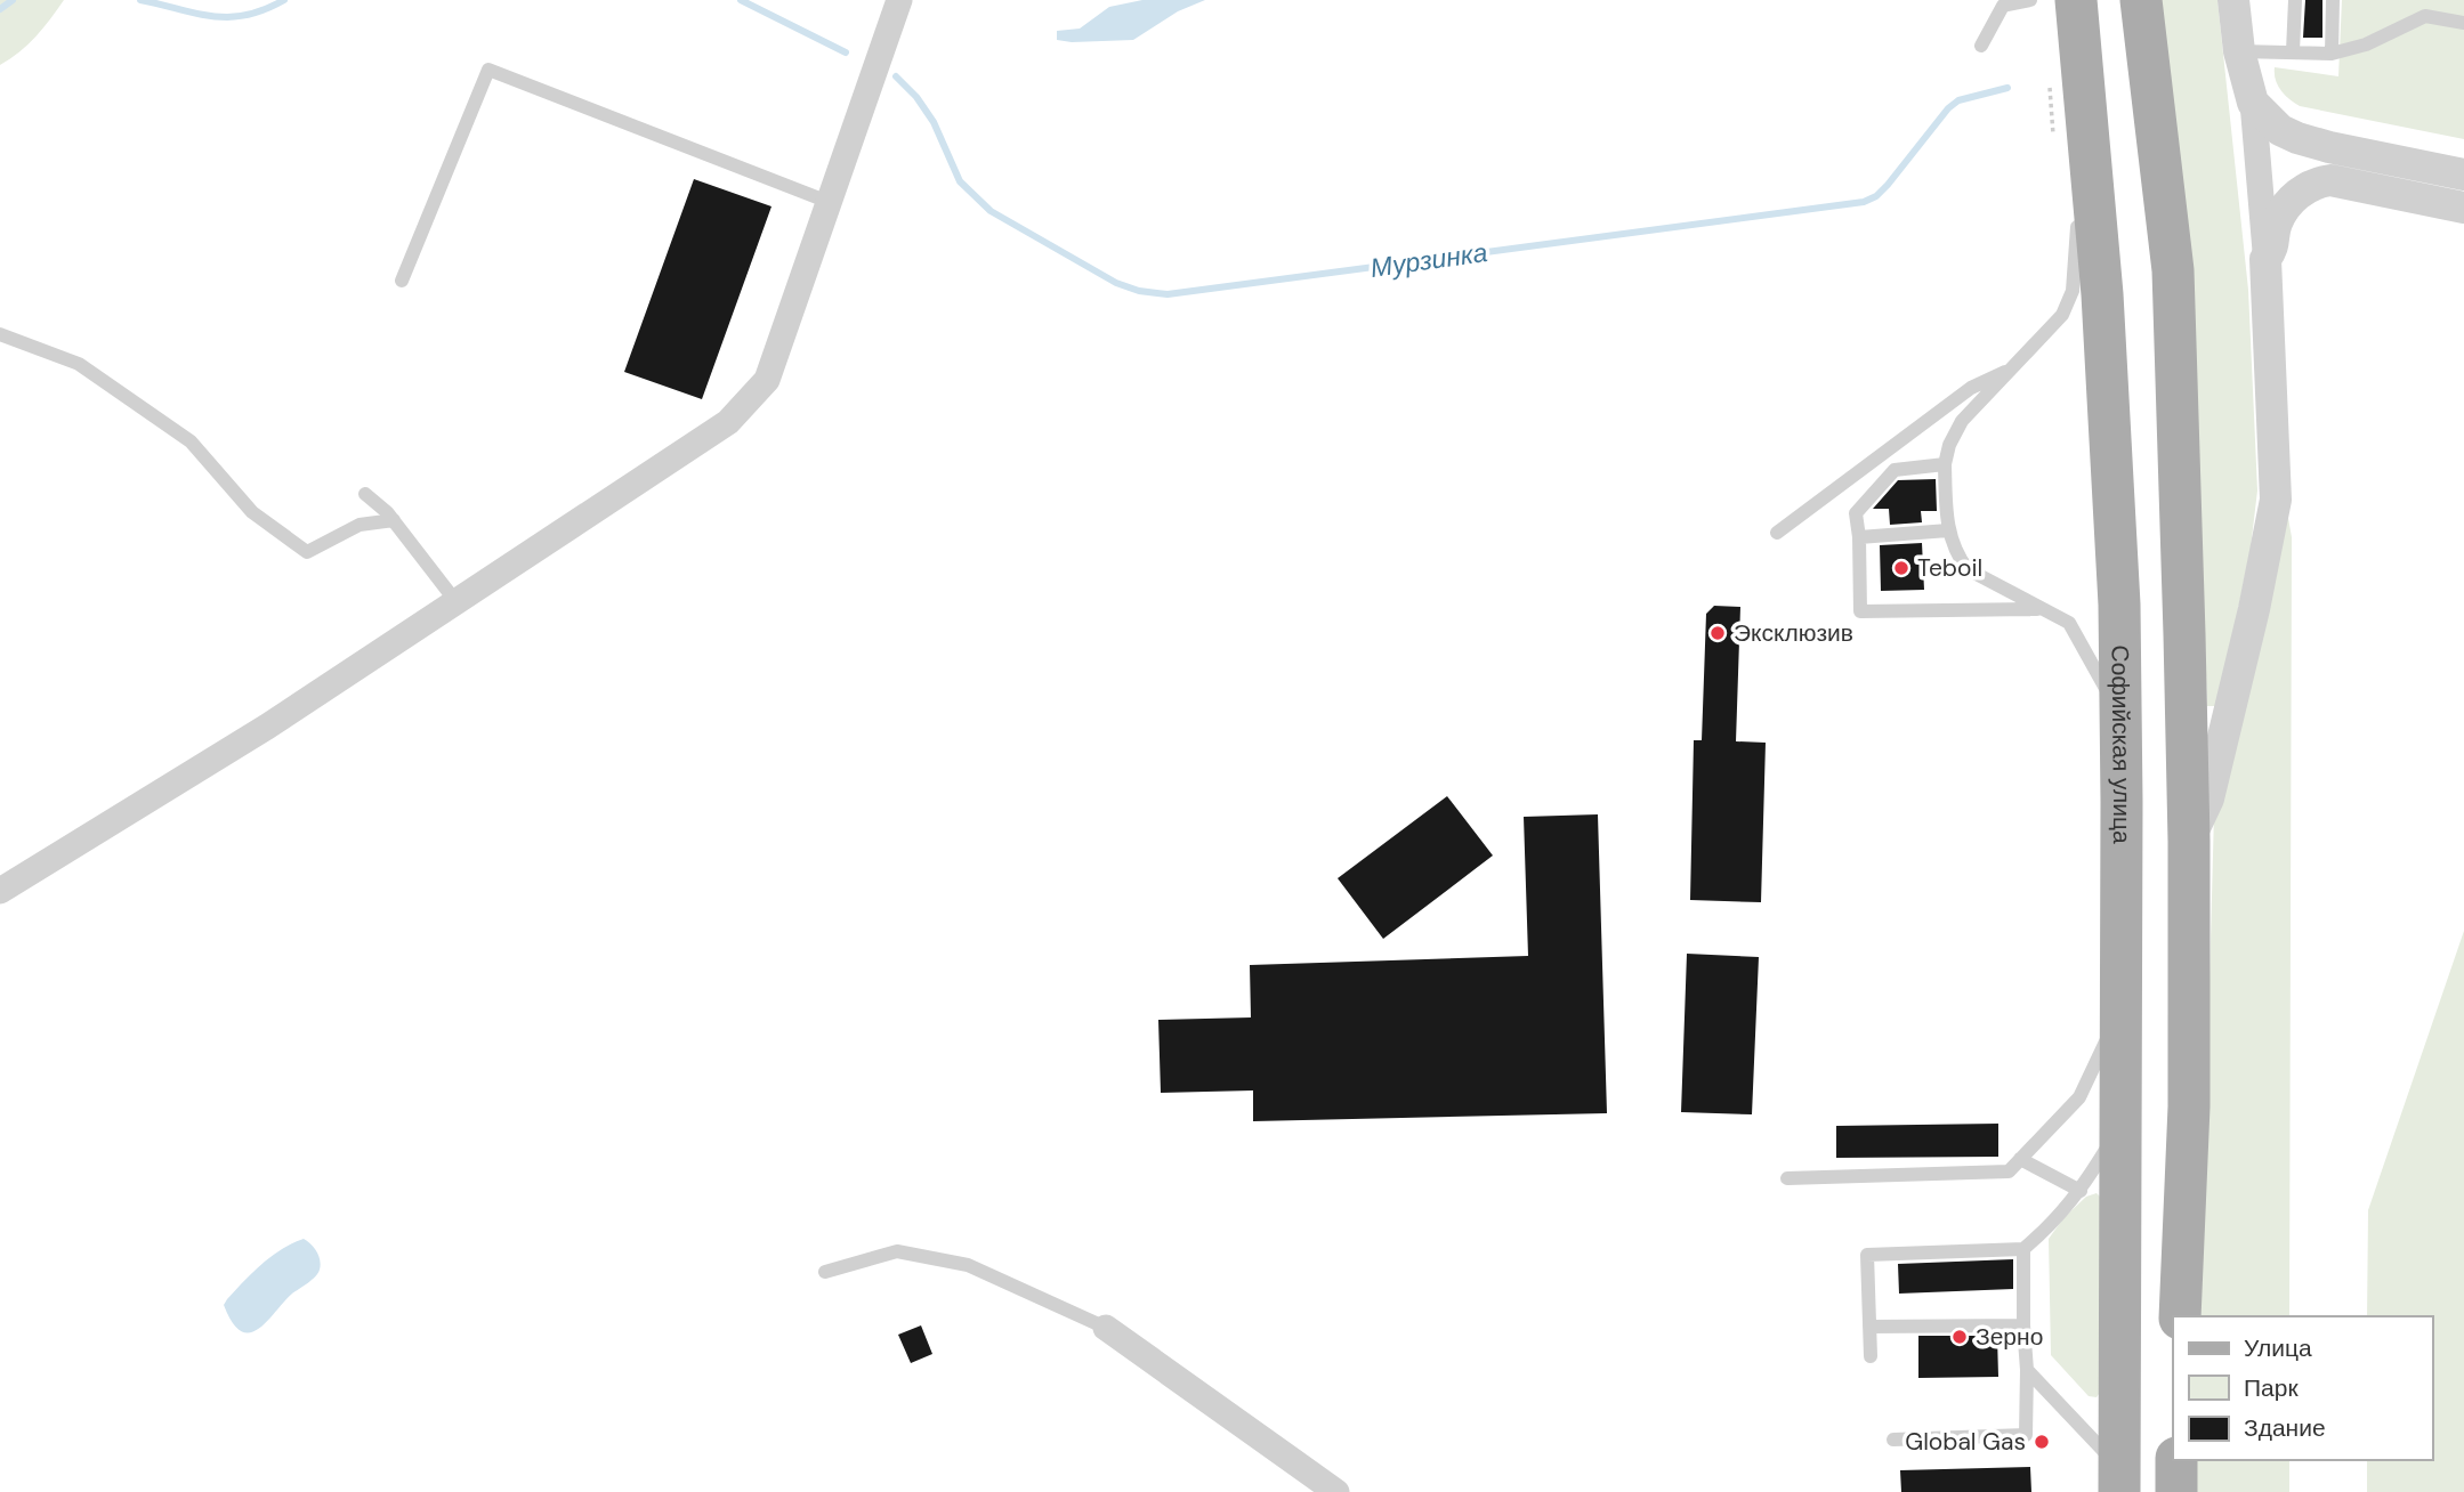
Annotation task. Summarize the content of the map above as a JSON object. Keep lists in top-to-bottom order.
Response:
{
  "streets": {
    "main road": ["Софийская улица"]
  },
  "water": ["Мурзинка"],
  "places": [
    "Teboil",
    "Эксклюзив",
    "Зерно",
    "Global Gas"
  ],
  "legend": ["Улица", "Парк", "Здание"]
}
